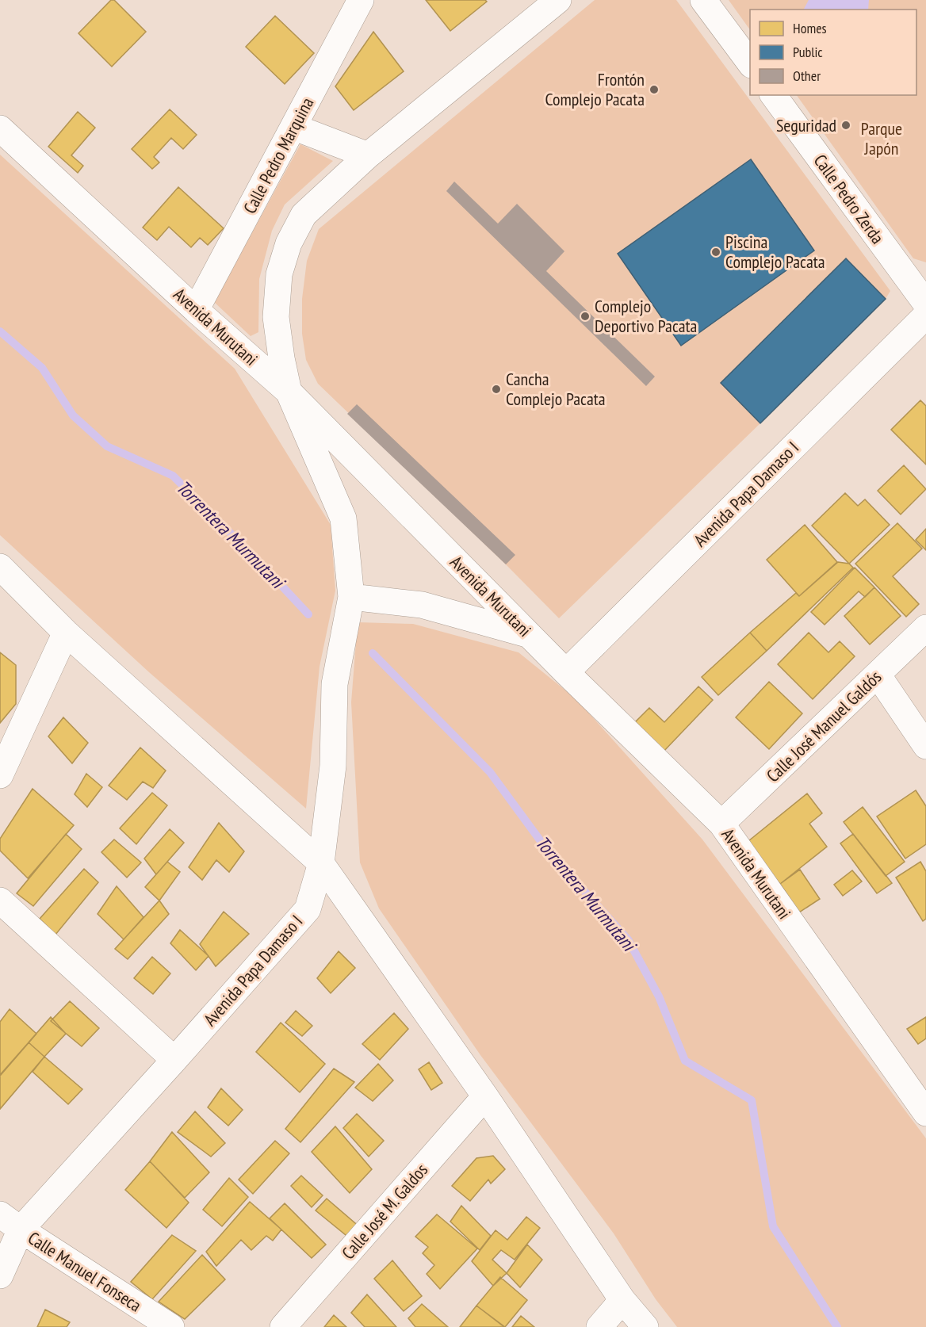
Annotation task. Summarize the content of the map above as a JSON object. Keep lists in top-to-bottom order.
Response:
{
  "streets": {
    "street": [
      "Calle Pedro Marquina",
      "Calle Pedro Zerda",
      "Avenida Murutani",
      "Avenida Papa Damaso I",
      "Calle José Manuel Galdós",
      "Calle José M. Galdos",
      "Calle Manuel Fonseca"
    ]
  },
  "crossings": [
    ["Calle Pedro Marquina", "Avenida Murutani"],
    ["Avenida Murutani", "Avenida Papa Damaso I"],
    ["Avenida Murutani", "Calle José Manuel Galdós"],
    ["Avenida Papa Damaso I", "Calle Manuel Fonseca"]
  ],
  "water": ["Torrentera Murmutani"],
  "parks": ["Parque Japón"],
  "places": [
    "Frontón Complejo Pacata",
    "Seguridad",
    "Piscina Complejo Pacata",
    "Complejo Deportivo Pacata",
    "Cancha Complejo Pacata"
  ],
  "legend": ["Homes", "Public", "Other"]
}
